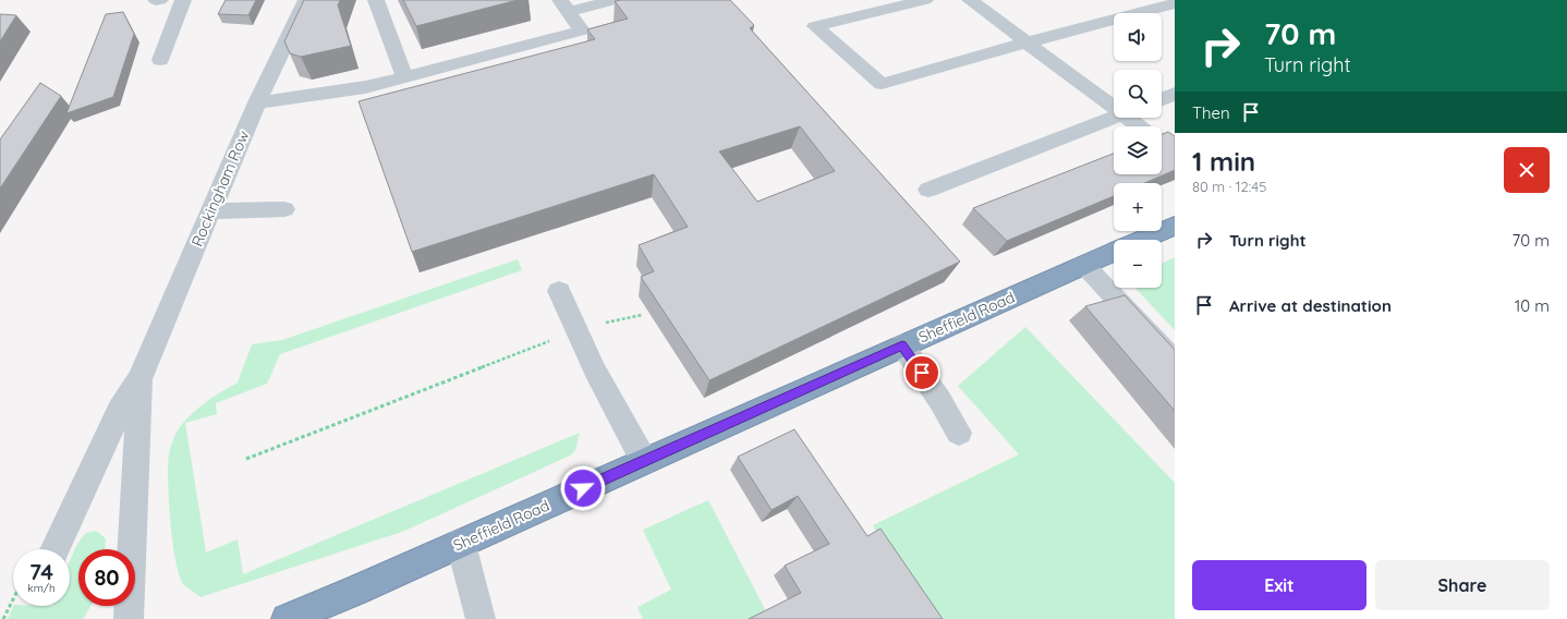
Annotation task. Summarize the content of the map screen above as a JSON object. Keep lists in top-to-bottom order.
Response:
{
  "streets": {
    "highway": ["Sheffield Road"],
    "street": ["Rockingham Row"]
  },
  "page": {
    "turn": ["70 m", "Turn right"],
    "map_buttons": ["+", "−"],
    "then": "Then",
    "heading": ["1 min", "80 m · 12:45"],
    "list": [
      {
        "name": "Turn right",
        "value": "70 m"
      },
      {
        "name": "Arrive at destination",
        "value": "10 m"
      }
    ],
    "speed": "74 km/h",
    "limit": "80",
    "buttons": ["Exit", "Share"]
  }
}
